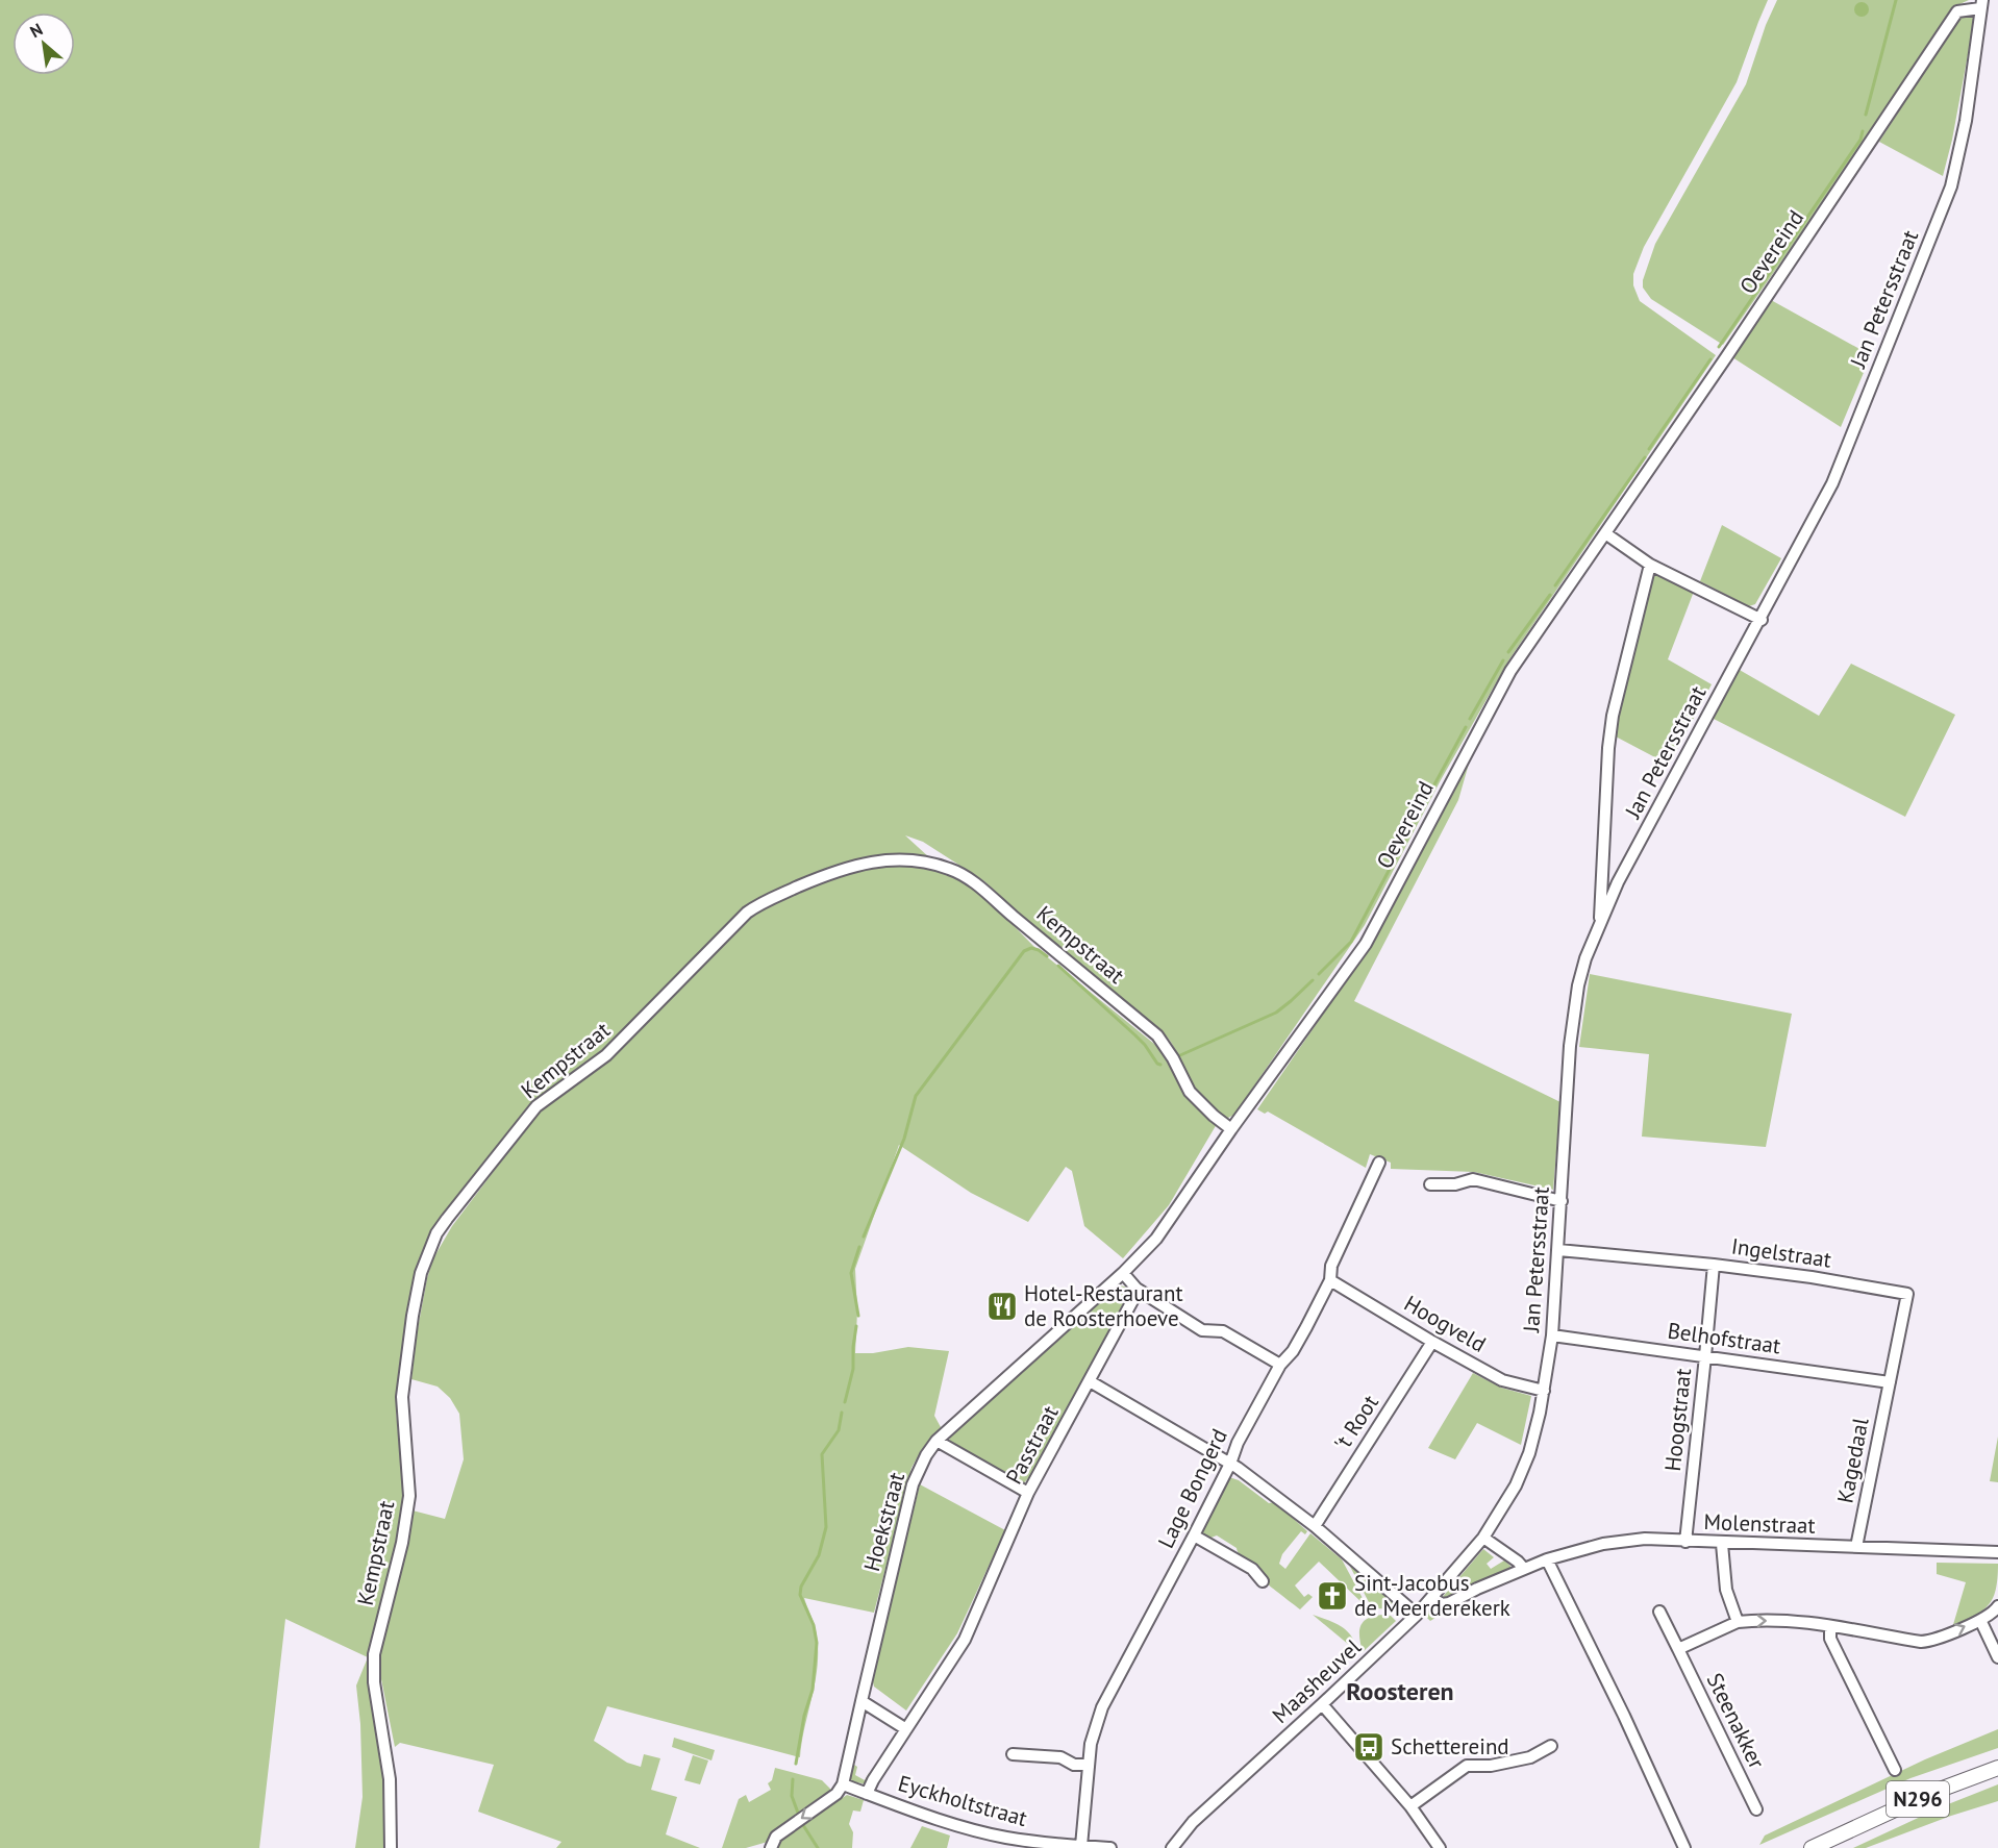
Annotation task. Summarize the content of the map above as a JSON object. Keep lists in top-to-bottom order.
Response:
{
  "streets": {
    "main road": ["N296"],
    "street": [
      "Oevereind",
      "Jan Petersstraat",
      "Kempstraat",
      "Ingelstraat",
      "Hoogveld",
      "Belhofstraat",
      "Hoogstraat",
      "'t Root",
      "Passtraat",
      "Kagedaal",
      "Lage Bongerd",
      "Hoekstraat",
      "Molenstraat",
      "Maasheuvel",
      "Steenakker",
      "Eyckholtstraat"
    ]
  },
  "crossings": [
    ["Oevereind", "Jan Petersstraat"],
    ["Oevereind", "Kempstraat"],
    ["Jan Petersstraat", "Ingelstraat"],
    ["Jan Petersstraat", "Hoogveld"],
    ["Jan Petersstraat", "Belhofstraat"],
    ["Jan Petersstraat", "Maasheuvel"],
    ["Ingelstraat", "Belhofstraat"],
    ["Ingelstraat", "Hoogstraat"],
    ["Ingelstraat", "Kagedaal"],
    ["Hoogveld", "'t Root"],
    ["Hoogveld", "Lage Bongerd"],
    ["Belhofstraat", "Hoogstraat"],
    ["Belhofstraat", "Kagedaal"],
    ["Hoogstraat", "Molenstraat"],
    ["Passtraat", "Eyckholtstraat"],
    ["Kagedaal", "Molenstraat"],
    ["Lage Bongerd", "Eyckholtstraat"],
    ["Hoekstraat", "Eyckholtstraat"],
    ["Molenstraat", "Maasheuvel"]
  ],
  "districts": ["Roosteren"],
  "places": {
    "restaurant": ["Hotel-Restaurant de Roosterhoeve"],
    "church": ["Sint-Jacobus de Meerderekerk"],
    "bus stop": ["Schettereind"]
  },
  "north": "top left"
}
